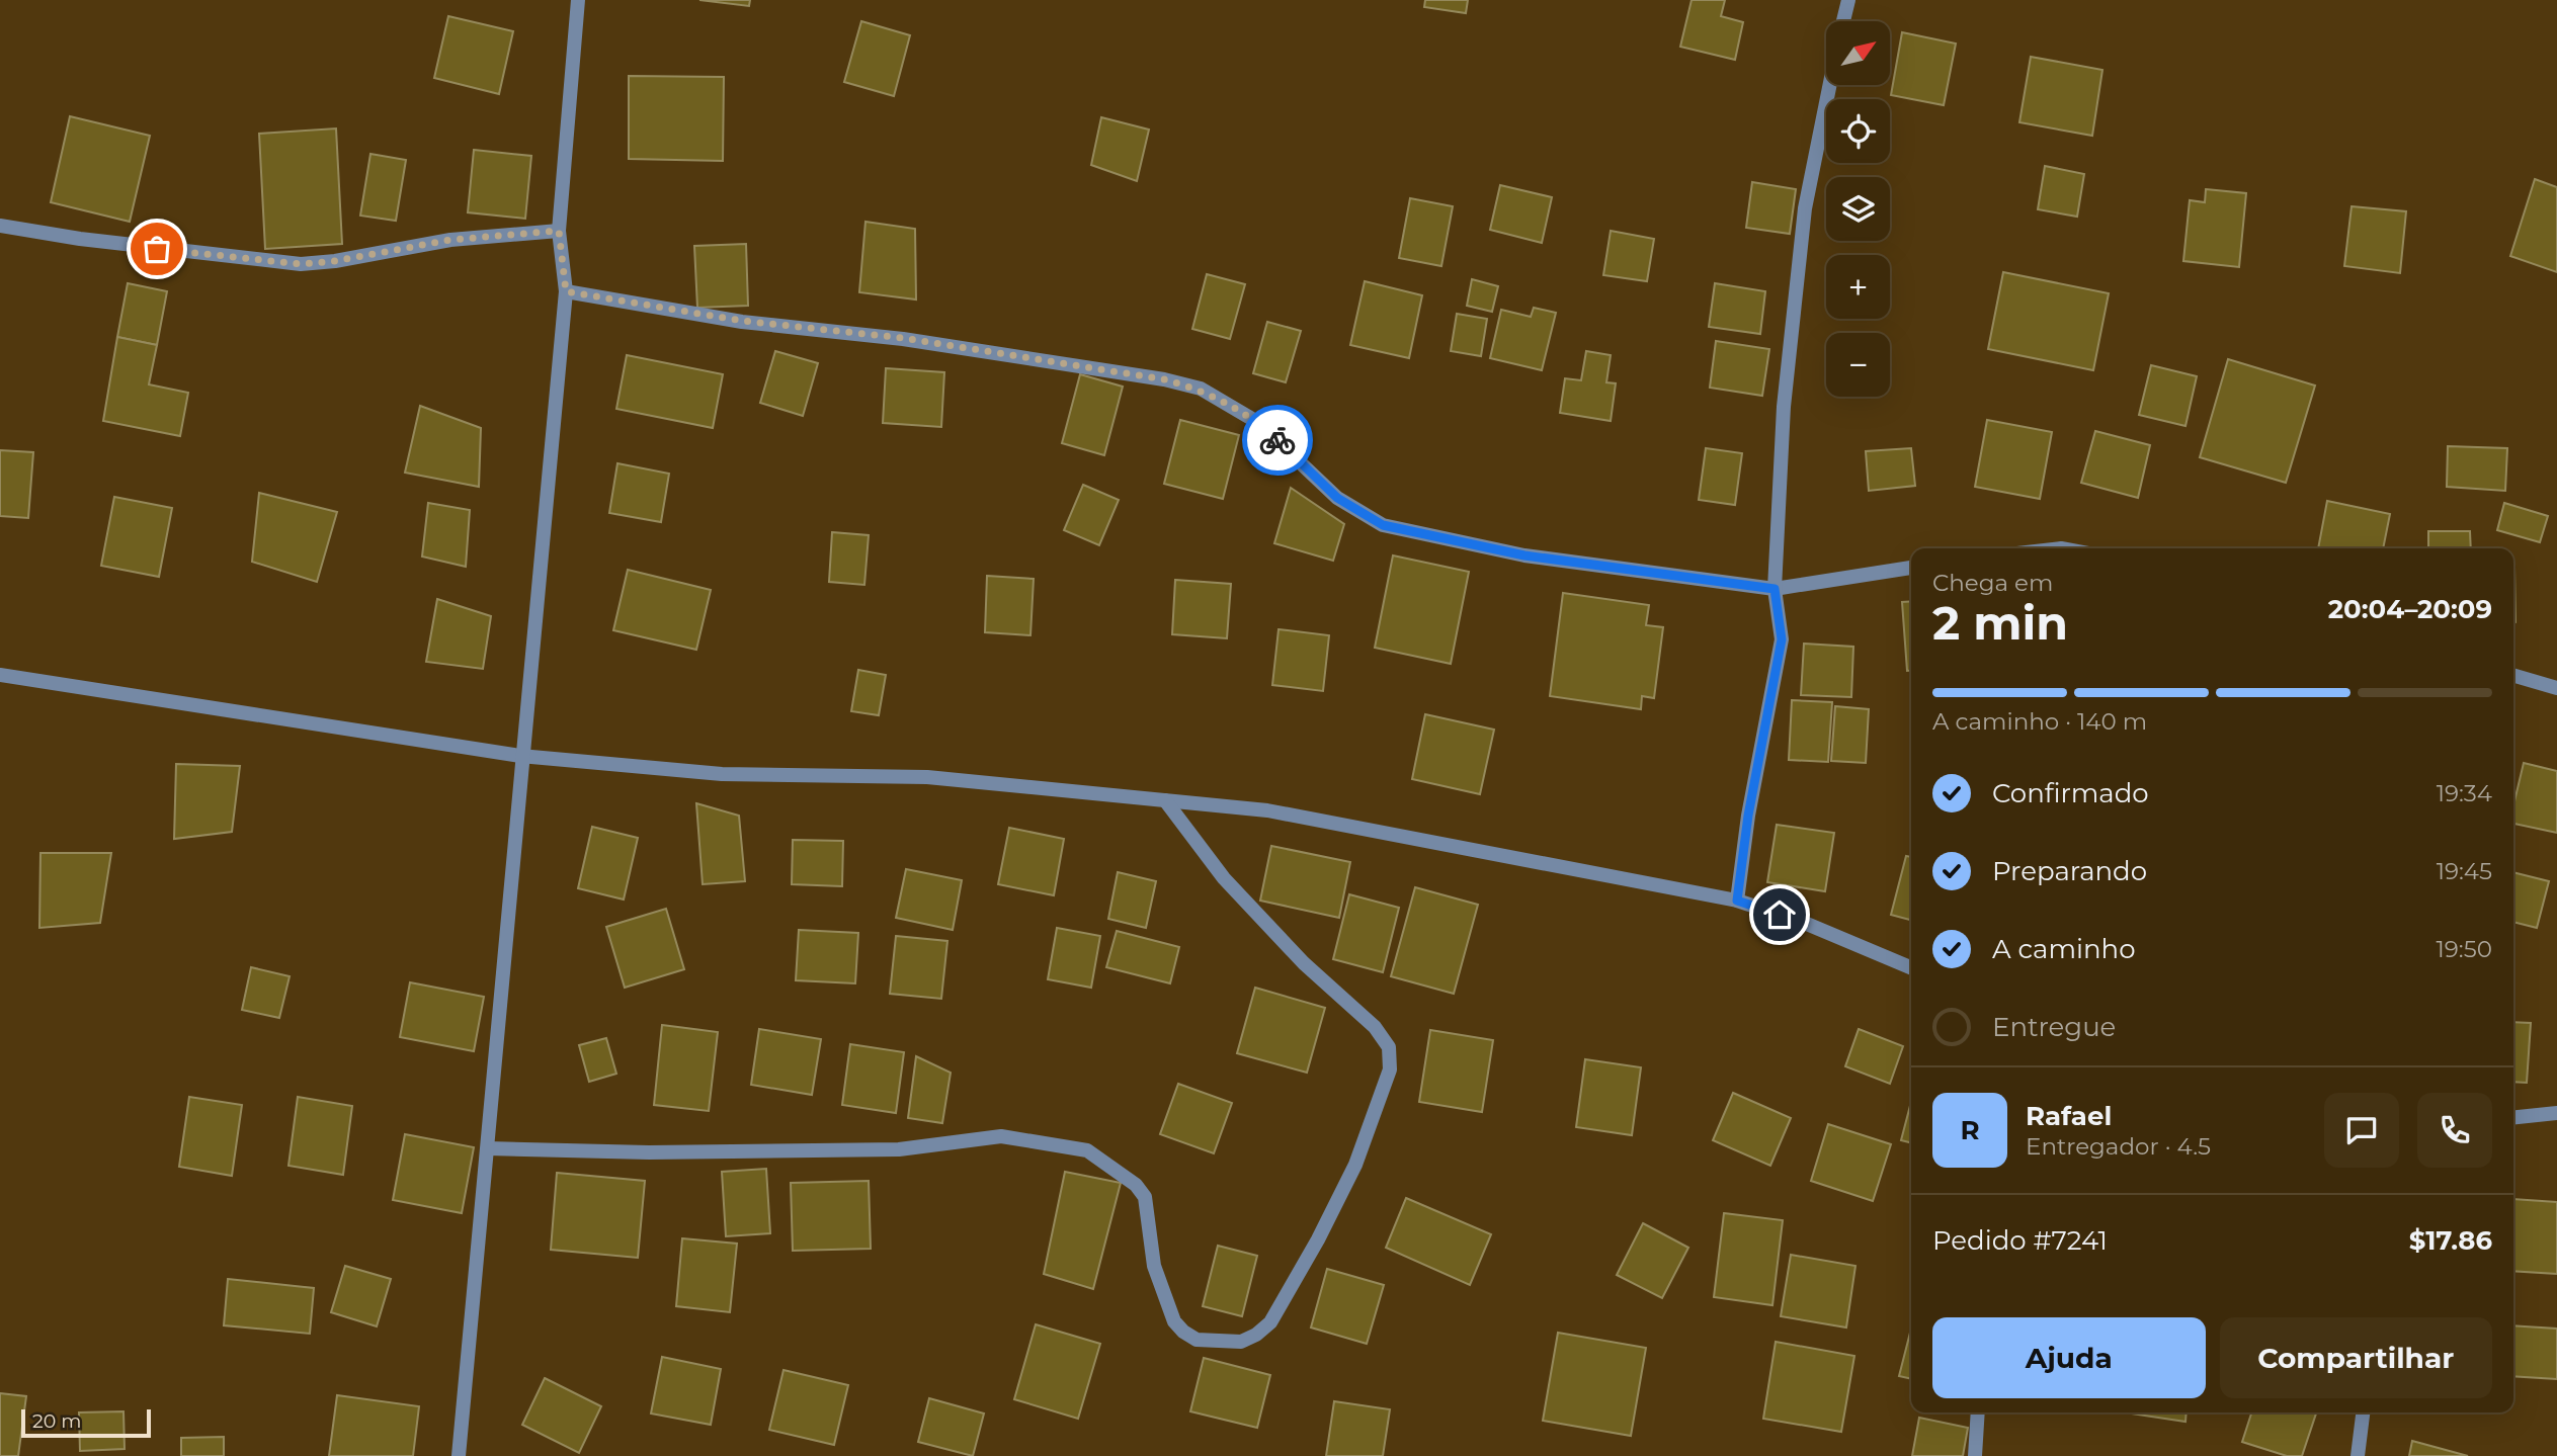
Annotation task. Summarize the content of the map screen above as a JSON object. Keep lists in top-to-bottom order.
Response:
{
  "scale_bar": "20 m",
  "north": "top right",
  "page": {
    "map_buttons": ["+", "−"],
    "heading": ["2 min", "Chega em", "20:04–20:09"],
    "panel": [
      "Rafael",
      "Entregador · 4.5",
      "Pedido #7241",
      "$17.86"
    ],
    "bar": "A caminho · 140 m",
    "list": [
      ["Confirmado", "19:34"],
      ["Preparando", "19:45"],
      ["A caminho", "19:50"],
      "Entregue"
    ],
    "round": "R",
    "buttons": ["Ajuda", "Compartilhar"],
    "scale": "20 m"
  }
}
